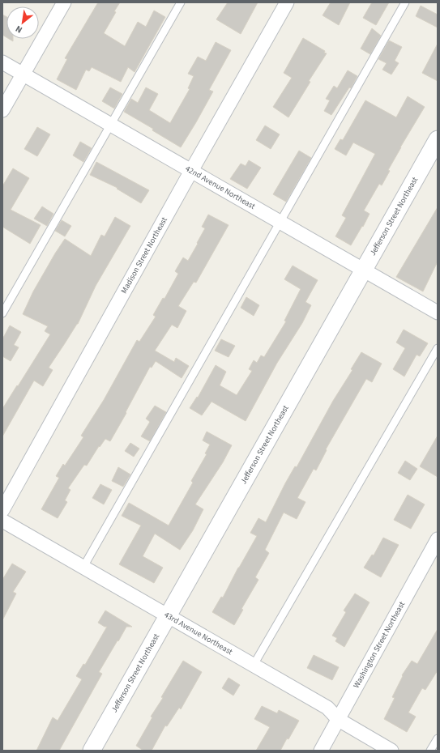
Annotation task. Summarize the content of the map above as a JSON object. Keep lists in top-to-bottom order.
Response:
{
  "streets": {
    "street": [
      "42nd Avenue Northeast",
      "Jefferson Street Northeast",
      "Madison Street Northeast",
      "43rd Avenue Northeast",
      "Washington Street Northeast"
    ]
  },
  "crossings": [
    ["42nd Avenue Northeast", "Jefferson Street Northeast"],
    ["42nd Avenue Northeast", "Madison Street Northeast"],
    ["Jefferson Street Northeast", "43rd Avenue Northeast"],
    ["43rd Avenue Northeast", "Washington Street Northeast"]
  ],
  "north": "bottom left"
}
